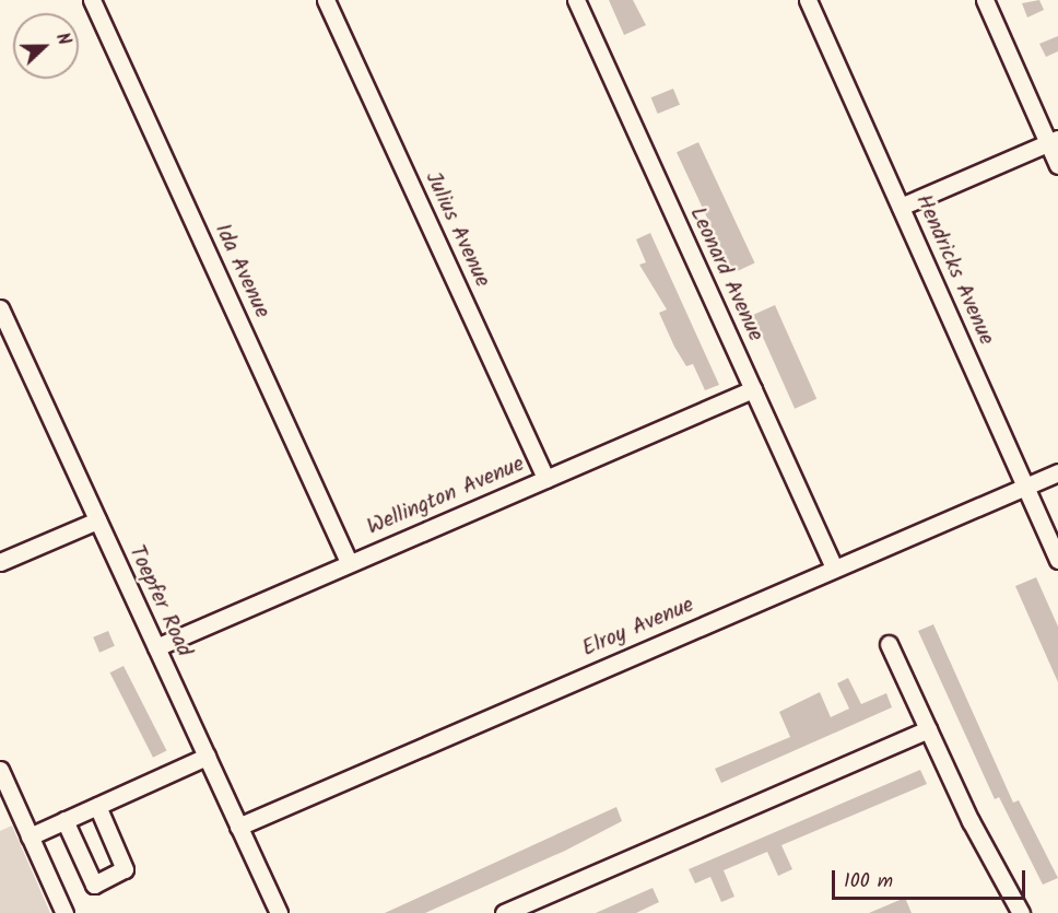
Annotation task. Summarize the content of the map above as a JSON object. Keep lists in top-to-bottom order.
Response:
{
  "streets": {
    "street": [
      "Julius Avenue",
      "Hendricks Avenue",
      "Ida Avenue",
      "Leonard Avenue",
      "Wellington Avenue",
      "Toepfer Road",
      "Elroy Avenue"
    ]
  },
  "crossings": [
    ["Julius Avenue", "Wellington Avenue"],
    ["Hendricks Avenue", "Elroy Avenue"],
    ["Ida Avenue", "Wellington Avenue"],
    ["Leonard Avenue", "Wellington Avenue"],
    ["Leonard Avenue", "Elroy Avenue"],
    ["Wellington Avenue", "Toepfer Road"],
    ["Toepfer Road", "Elroy Avenue"]
  ],
  "scale_bar": "100 m",
  "north": "right"
}
